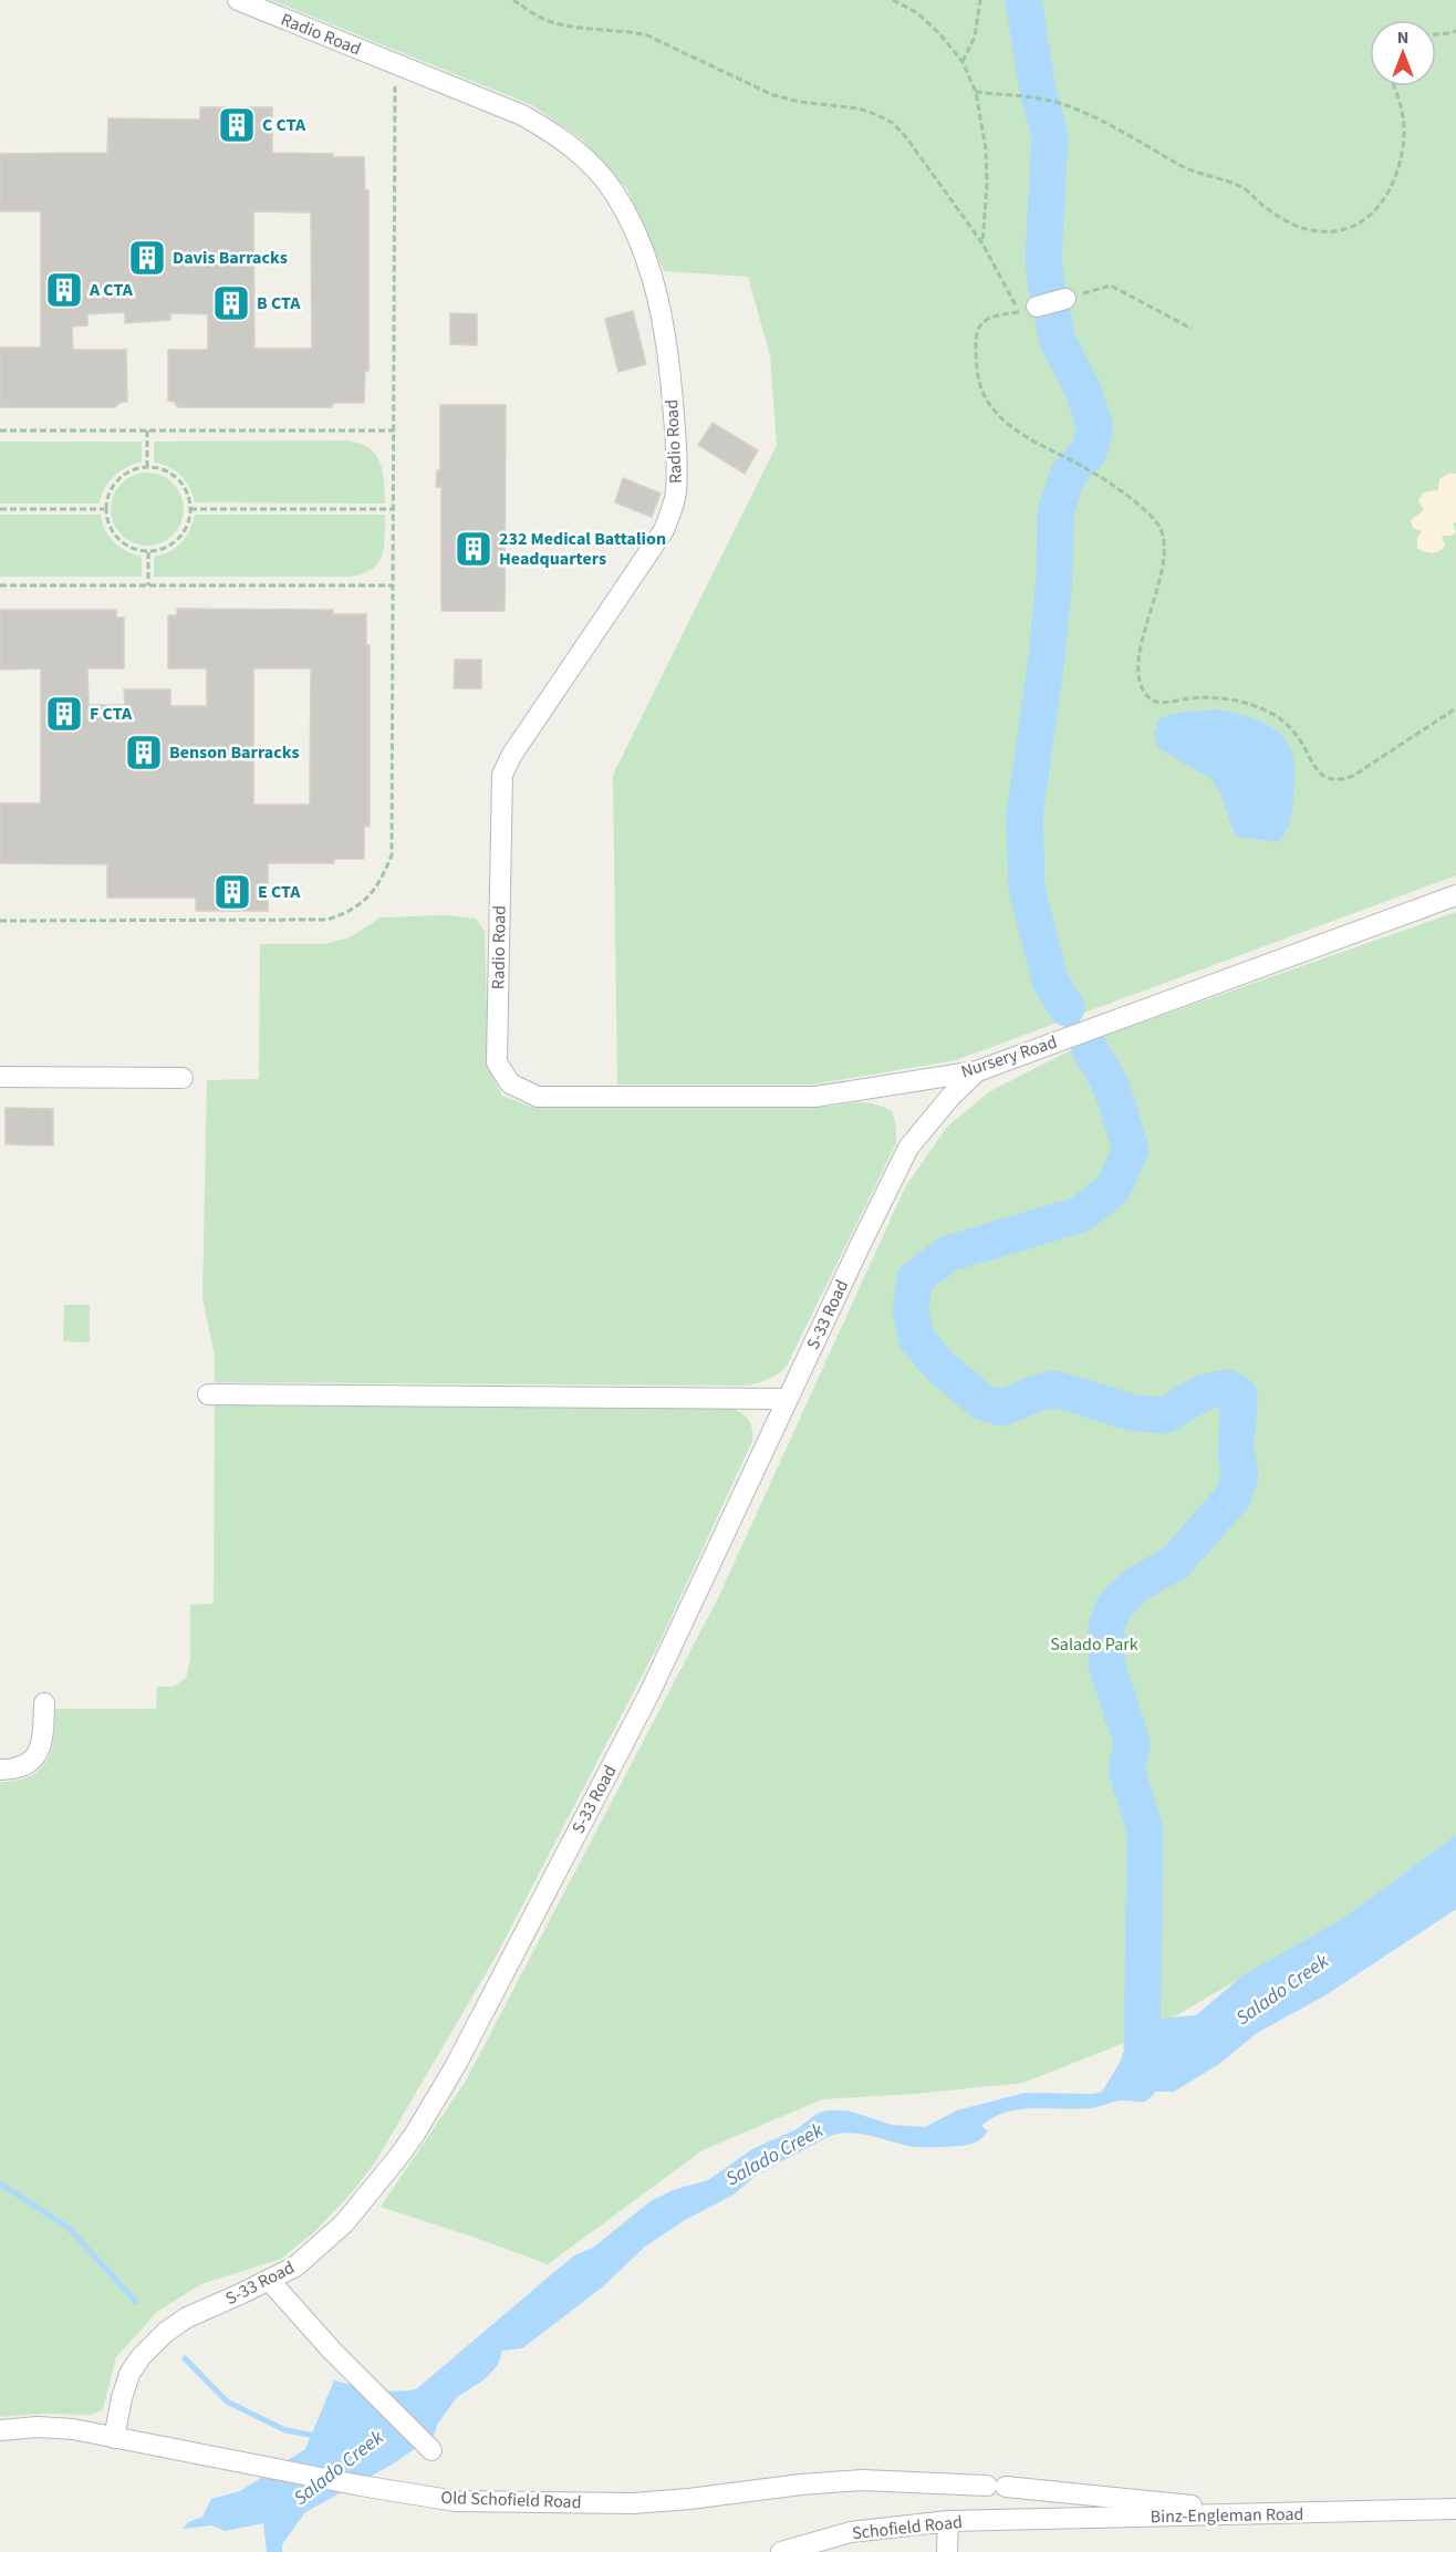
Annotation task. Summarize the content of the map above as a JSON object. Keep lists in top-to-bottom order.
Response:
{
  "streets": {
    "street": [
      "Radio Road",
      "Nursery Road",
      "S-33 Road",
      "Old Schofield Road",
      "Binz-Engleman Road",
      "Schofield Road"
    ]
  },
  "crossings": [
    ["Radio Road", "Nursery Road"],
    ["Nursery Road", "S-33 Road"],
    ["S-33 Road", "Old Schofield Road"],
    ["Old Schofield Road", "Binz-Engleman Road"],
    ["Binz-Engleman Road", "Schofield Road"]
  ],
  "water": ["Salado Creek"],
  "parks": ["Salado Park"],
  "places": {
    "building": [
      "C CTA",
      "Davis Barracks",
      "A CTA",
      "B CTA",
      "232 Medical Battalion Headquarters",
      "F CTA",
      "Benson Barracks",
      "E CTA"
    ]
  },
  "north": "top"
}
